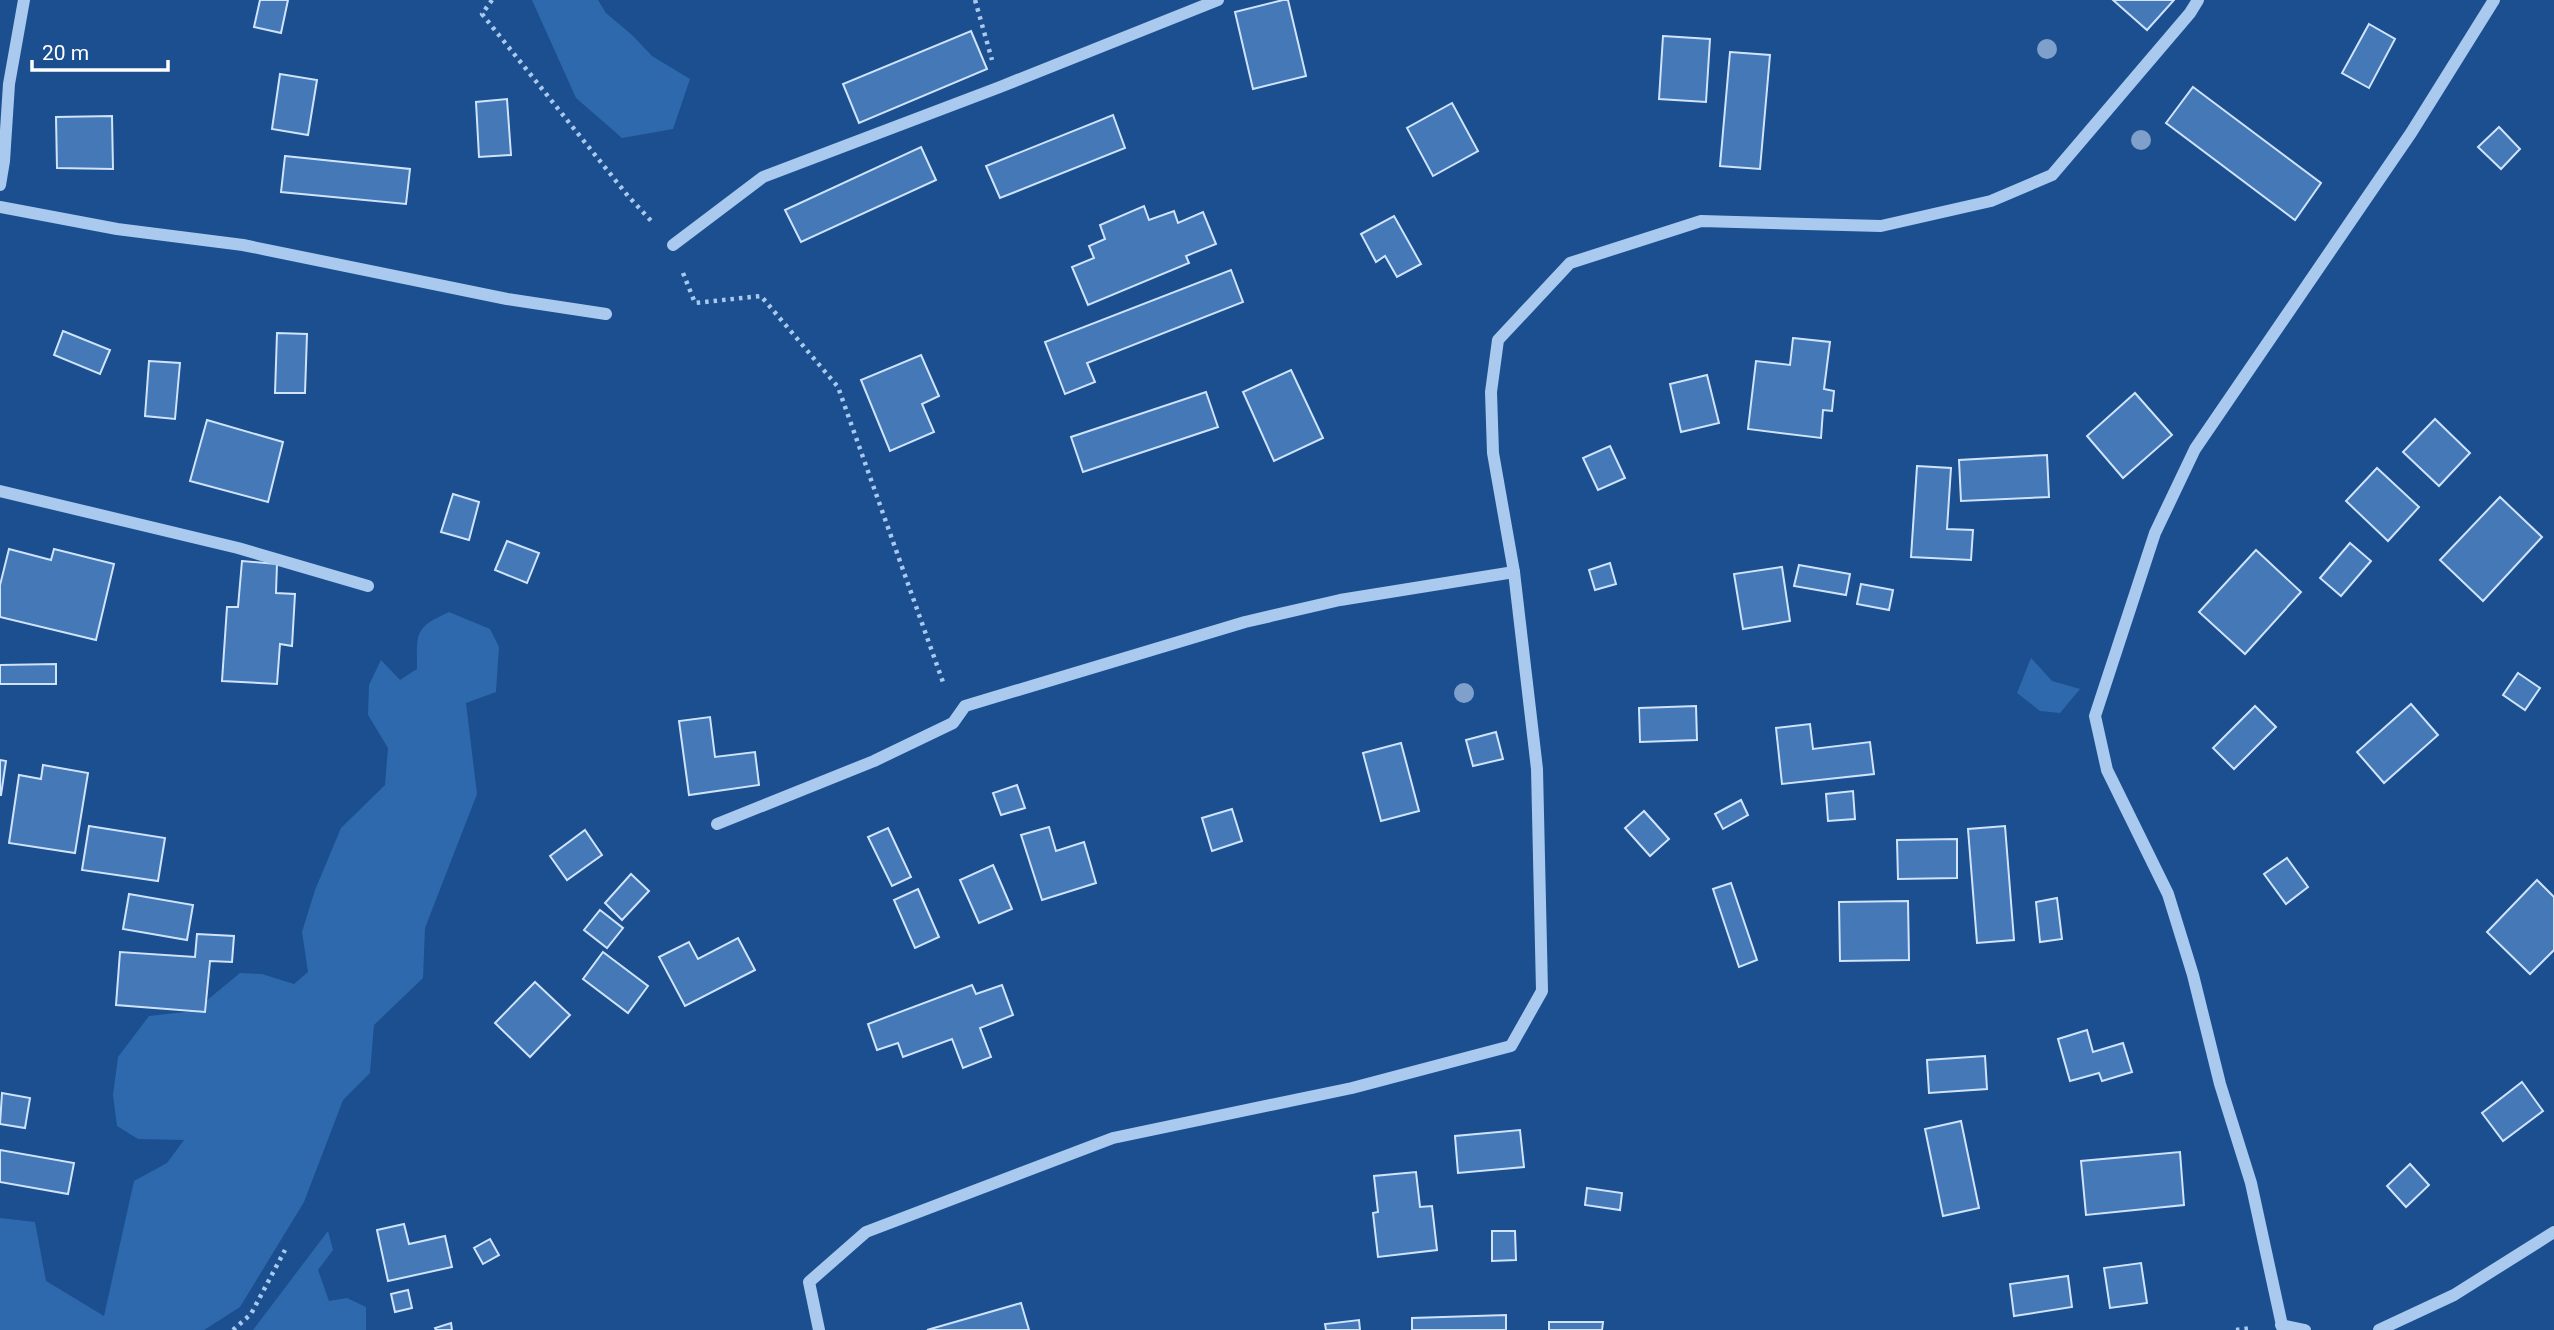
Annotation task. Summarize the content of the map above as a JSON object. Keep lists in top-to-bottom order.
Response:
{
  "scale_bar": "20 m"
}
